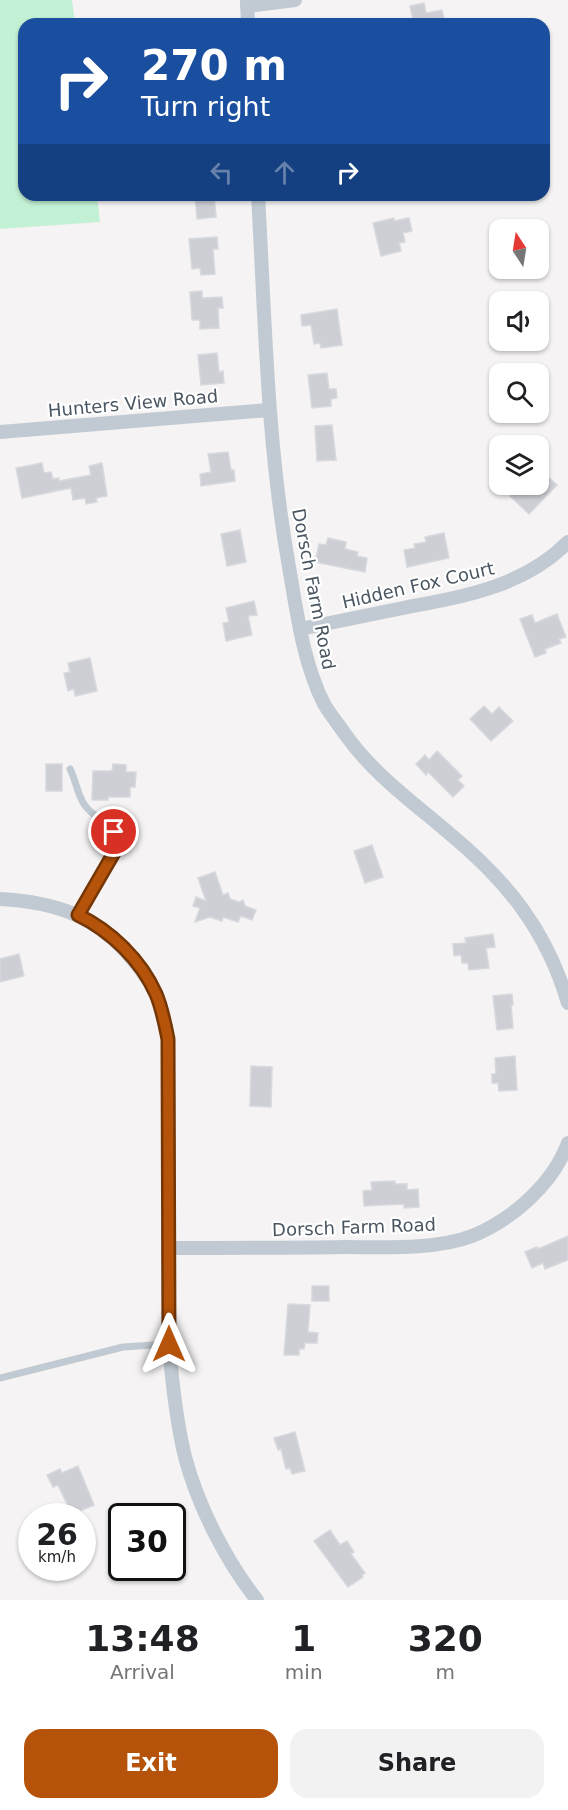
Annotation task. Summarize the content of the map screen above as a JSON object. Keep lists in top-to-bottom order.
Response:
{
  "streets": {
    "street": ["Hunters View Road", "Hidden Fox Court", "Dorsch Farm Road"]
  },
  "crossings": [
    ["Hunters View Road", "Dorsch Farm Road"],
    ["Hidden Fox Court", "Dorsch Farm Road"]
  ],
  "north": "top",
  "page": {
    "turn": ["270 m", "Turn right"],
    "speed": "26 km/h",
    "limit": "30",
    "eta": [
      "13:48",
      "Arrival",
      "1",
      "min",
      "320",
      "m"
    ],
    "buttons": ["Exit", "Share"]
  }
}
